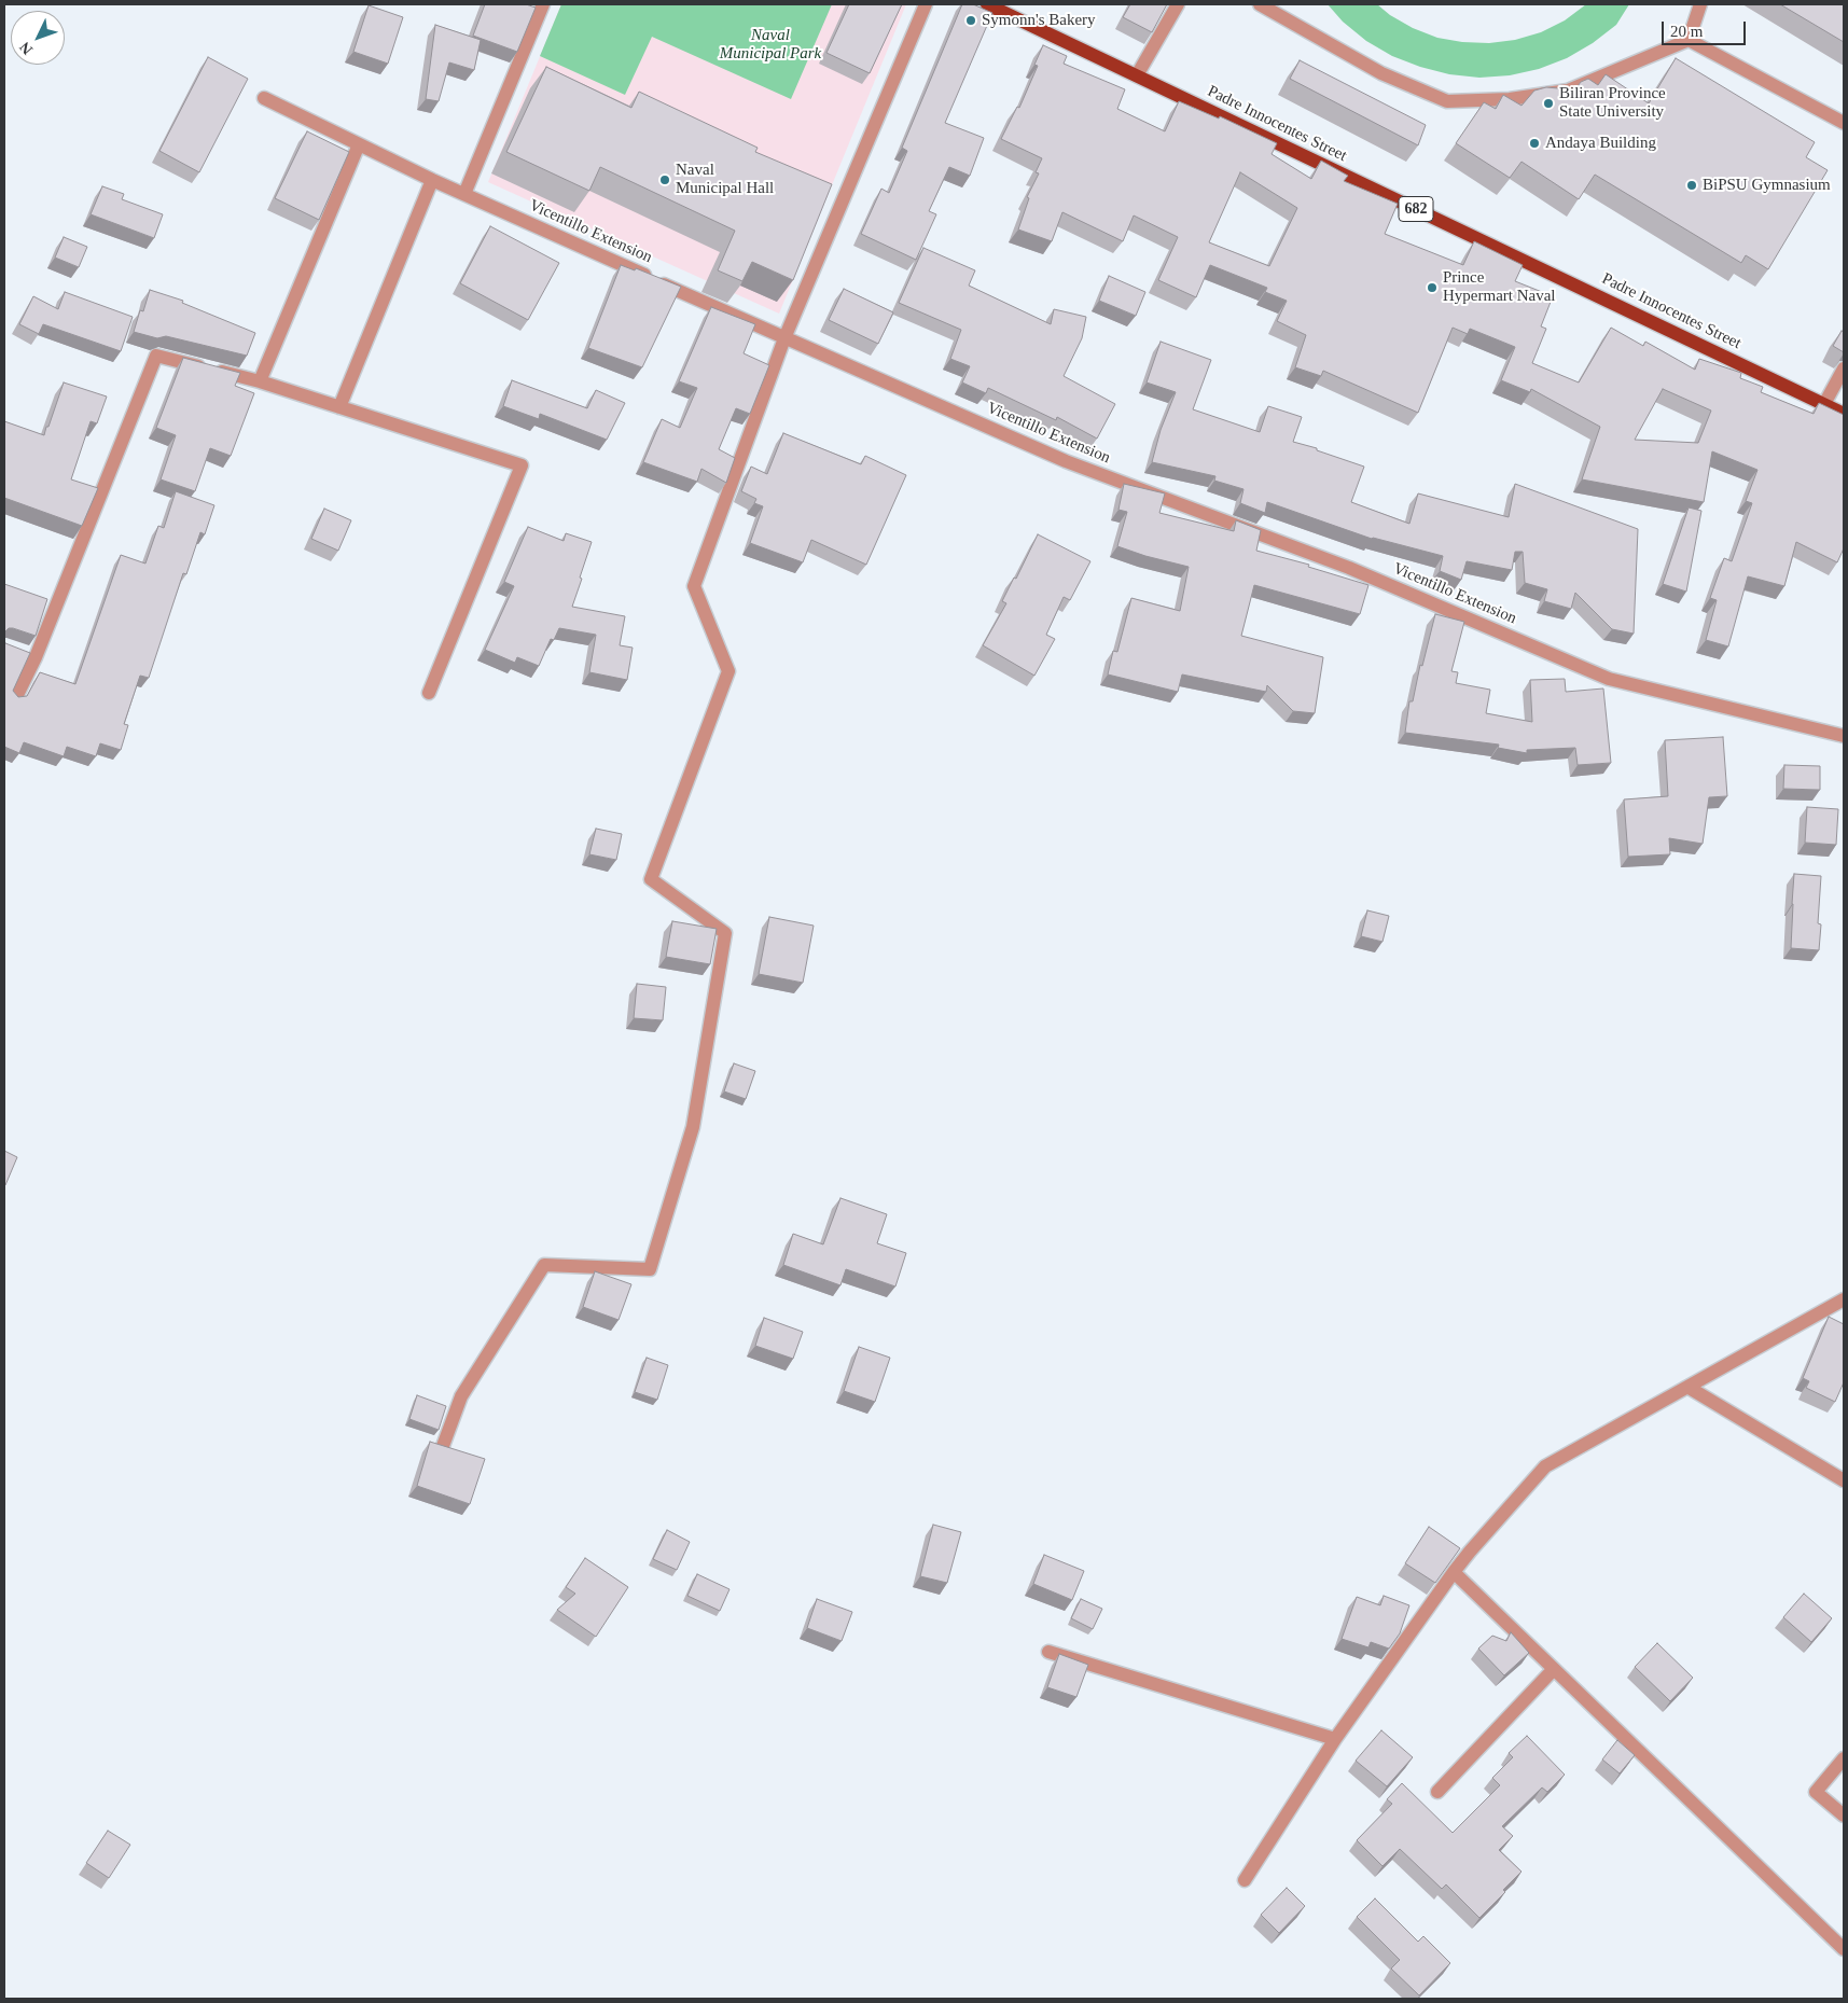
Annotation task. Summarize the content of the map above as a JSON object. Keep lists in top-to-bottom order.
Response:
{
  "streets": {
    "main road": ["Padre Innocentes Street", "682"],
    "street": ["Vicentillo Extension"]
  },
  "parks": ["Naval Municipal Park"],
  "places": [
    "Symonn's Bakery",
    "Biliran Province State University",
    "Andaya Building",
    "Naval Municipal Hall",
    "BiPSU Gymnasium",
    "Prince Hypermart Naval"
  ],
  "scale_bar": "20 m",
  "north": "bottom left"
}
